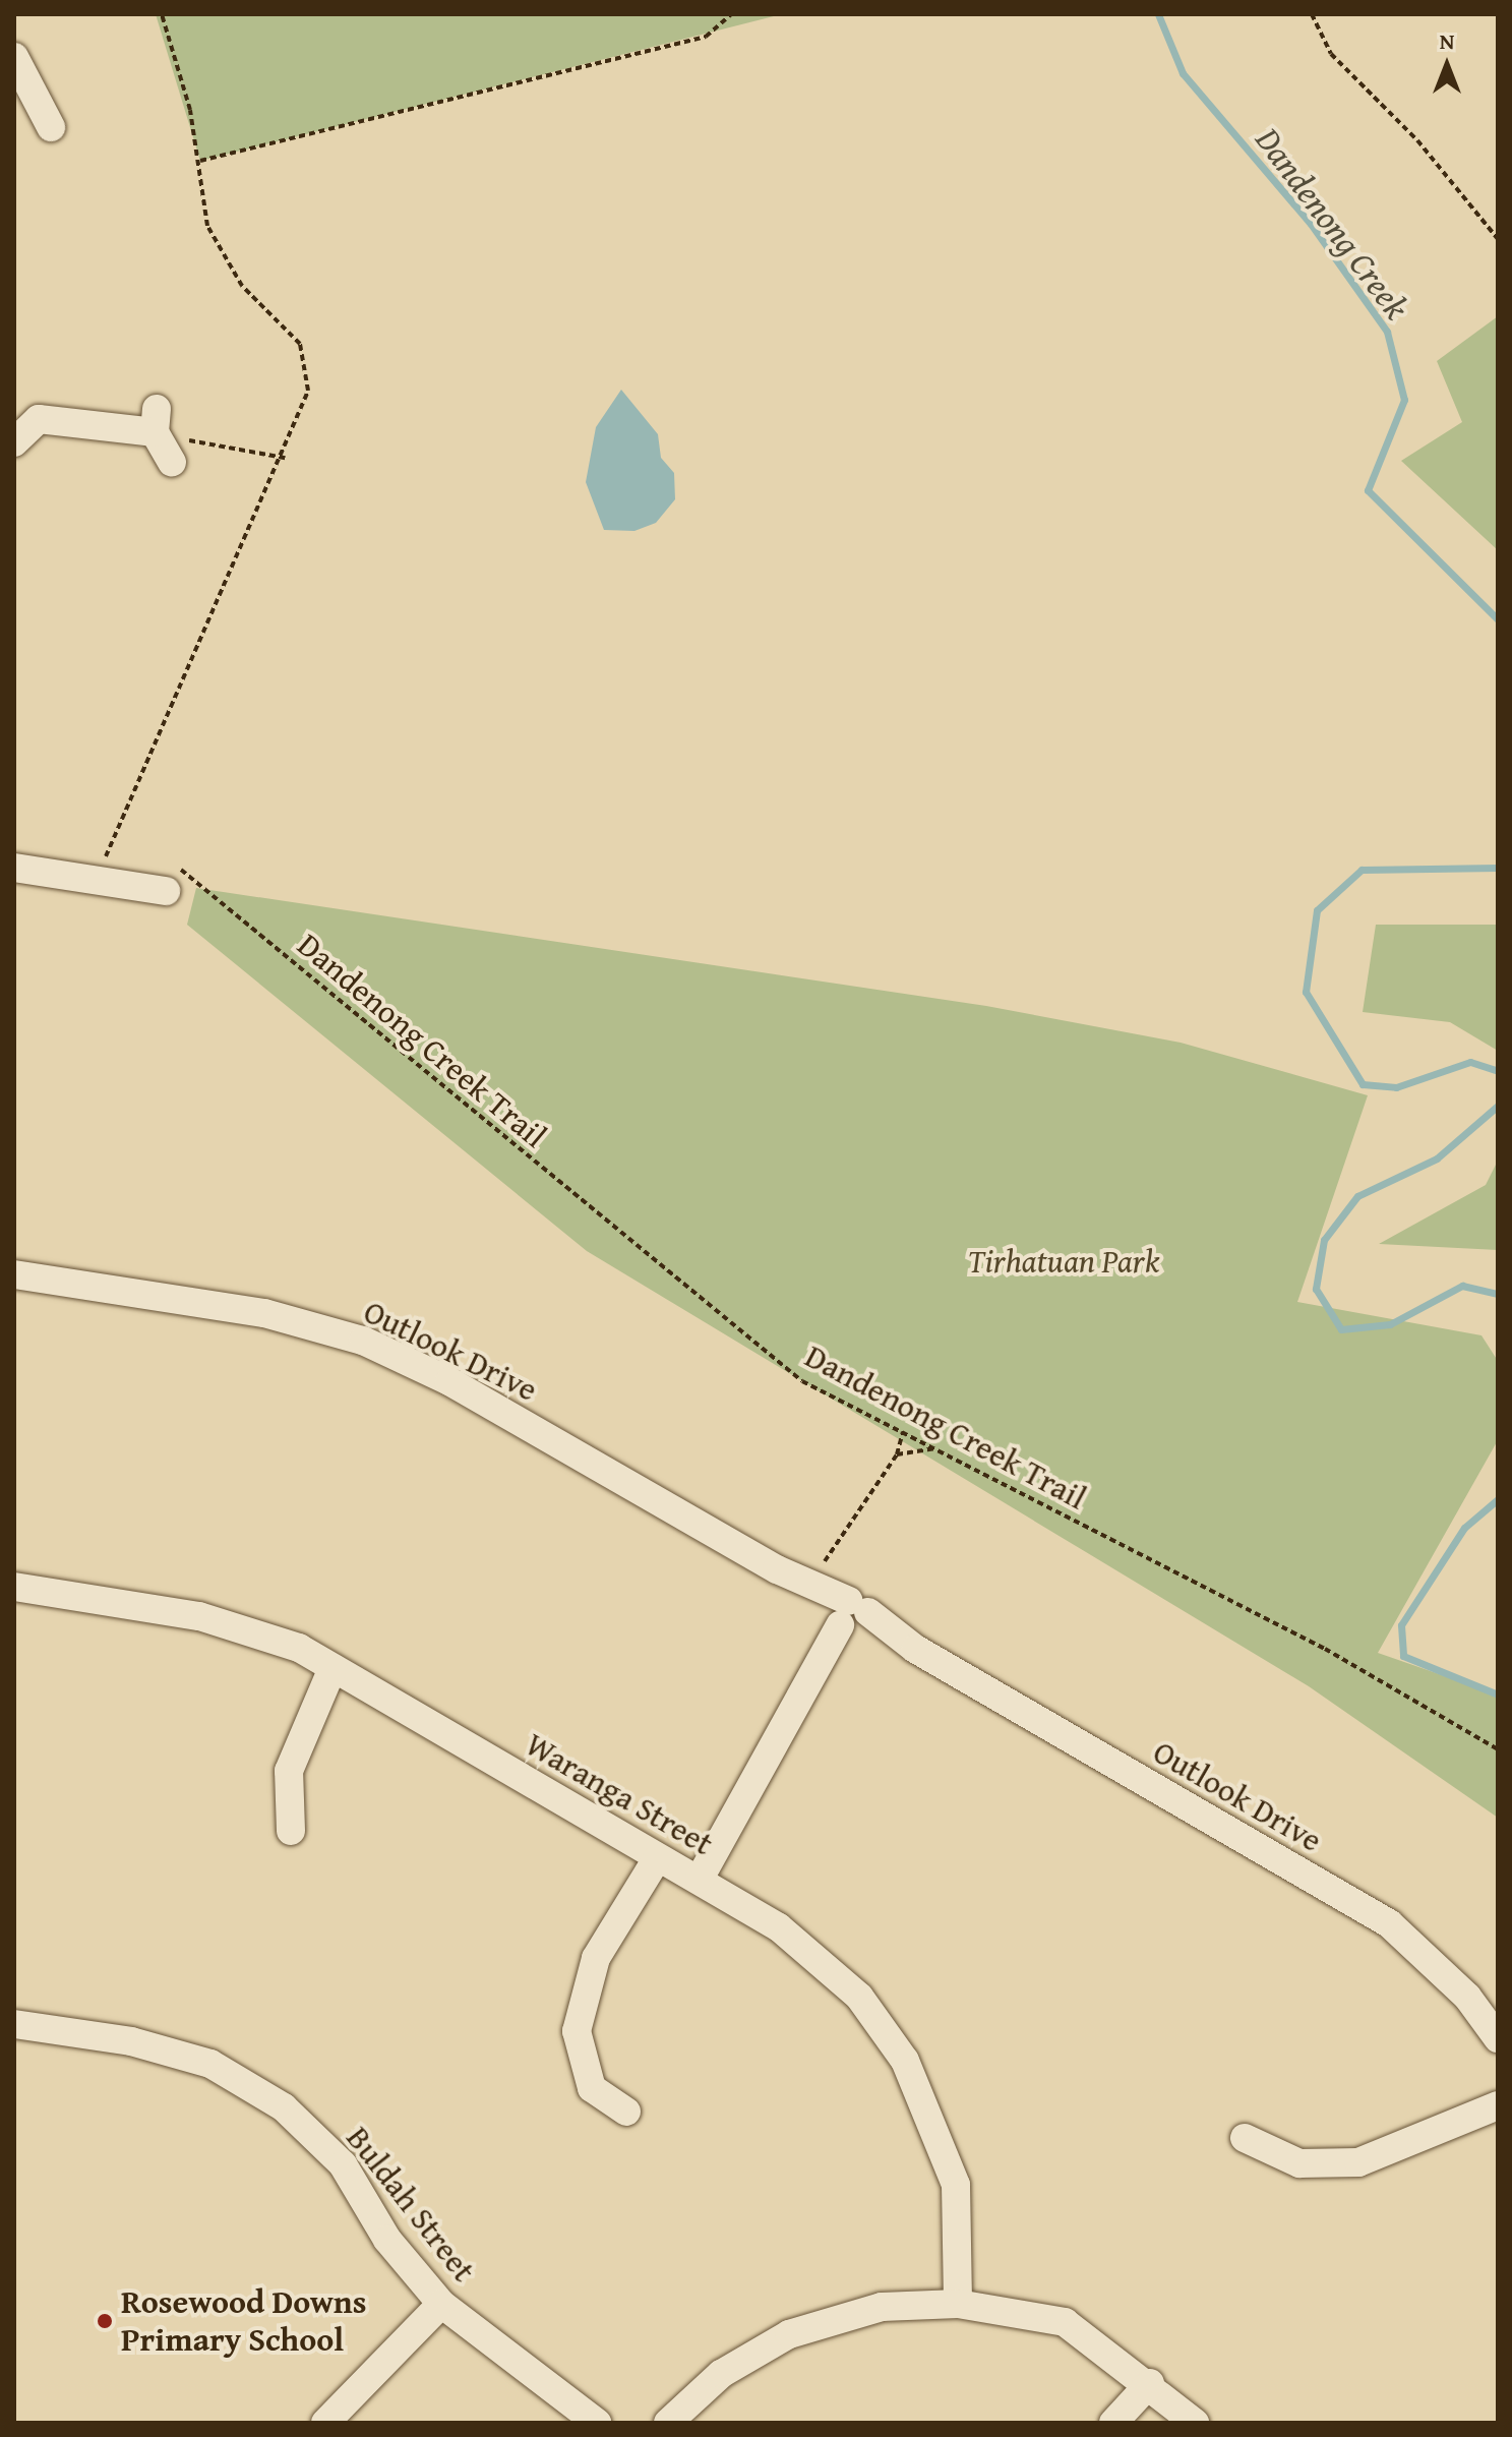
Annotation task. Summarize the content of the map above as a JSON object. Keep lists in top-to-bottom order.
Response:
{
  "streets": {
    "street": ["Outlook Drive", "Waranga Street", "Buldah Street"],
    "path": ["Dandenong Creek Trail"]
  },
  "water": ["Dandenong Creek"],
  "parks": ["Tirhatuan Park"],
  "places": ["Rosewood Downs Primary School"],
  "north": "top"
}
